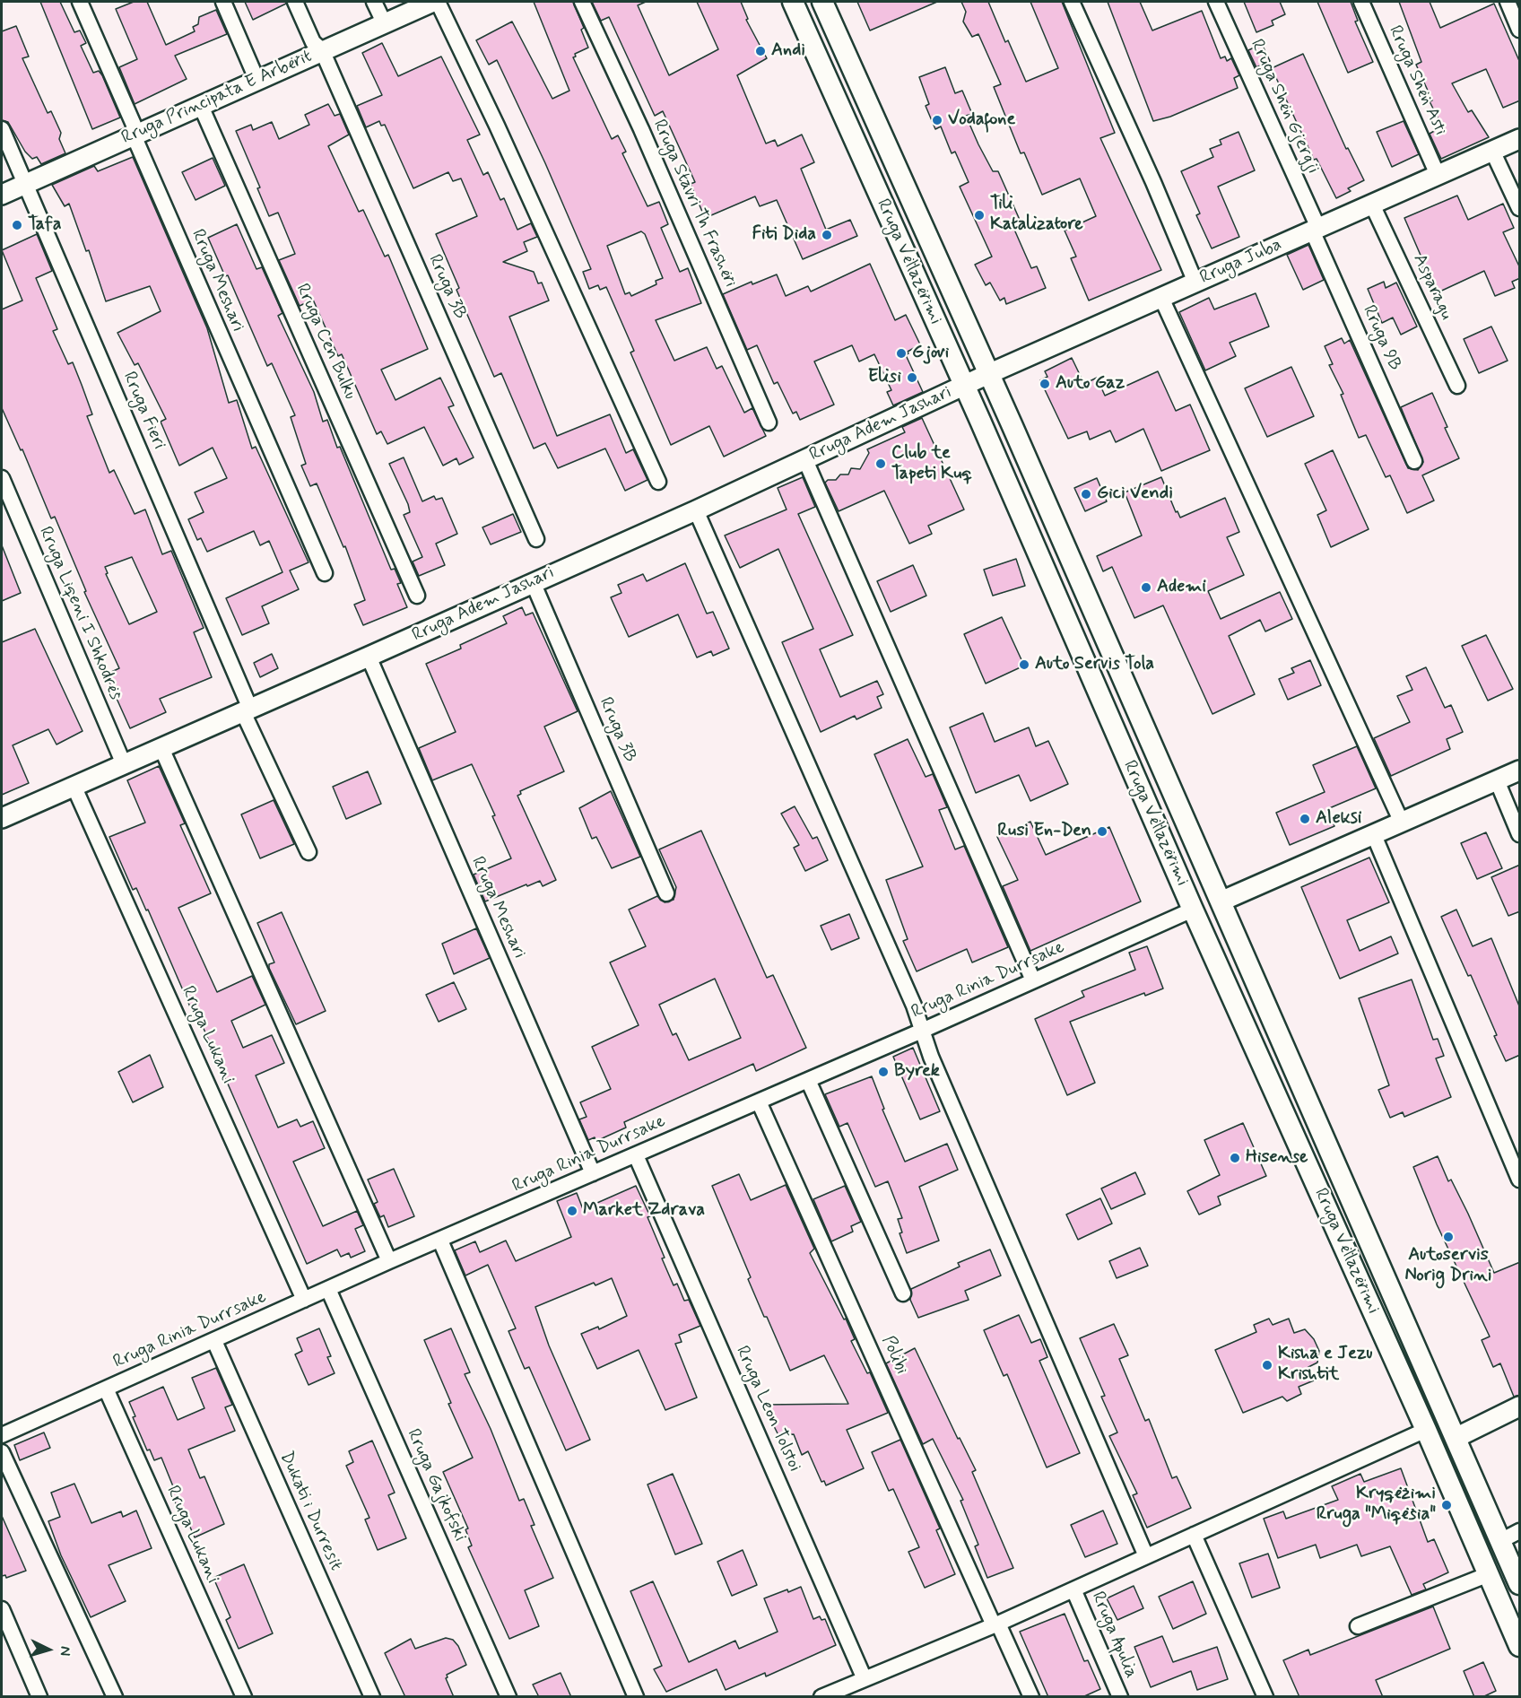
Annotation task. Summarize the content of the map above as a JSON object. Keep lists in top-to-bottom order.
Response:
{
  "streets": {
    "main road": ["Rruga Vëllazërimi"],
    "street": [
      "Rruga Shën Asti",
      "Rruga Principata E Arbërit",
      "Rruga Shën Gjergji",
      "Rruga Stavri Th Frashëri",
      "Rruga Juba",
      "Rruga Meshari",
      "Rruga 3B",
      "Asparagu",
      "Rruga 9B",
      "Rruga Cen Bulku",
      "Rruga Fieri",
      "Rruga Adem Jashari",
      "Rruga Liqeni I Shkodrës",
      "Rruga Rinia Durrsake",
      "Rruga Lukani",
      "Polibi",
      "Rruga Leon Tolstoi",
      "Rruga Gajkofski",
      "Dukati i Durresit",
      "Rruga Apulia"
    ]
  },
  "crossings": [
    ["Rruga Shën Asti", "Rruga Juba"],
    ["Rruga Principata E Arbërit", "Rruga Meshari"],
    ["Rruga Principata E Arbërit", "Rruga 3B"],
    ["Rruga Principata E Arbërit", "Rruga Cen Bulku"],
    ["Rruga Principata E Arbërit", "Rruga Fieri"],
    ["Rruga Shën Gjergji", "Rruga Juba"],
    ["Rruga Shën Gjergji", "Rruga 9B"],
    ["Rruga Vëllazërimi", "Rruga Juba"],
    ["Rruga Vëllazërimi", "Rruga Adem Jashari"],
    ["Rruga Vëllazërimi", "Rruga Rinia Durrsake"],
    ["Rruga Juba", "Asparagu"],
    ["Rruga Juba", "Rruga 9B"],
    ["Rruga Juba", "Rruga Adem Jashari"],
    ["Rruga Meshari", "Rruga Adem Jashari"],
    ["Rruga Meshari", "Rruga Rinia Durrsake"],
    ["Rruga 3B", "Rruga Adem Jashari"],
    ["Rruga Fieri", "Rruga Adem Jashari"],
    ["Rruga Adem Jashari", "Rruga Liqeni I Shkodrës"],
    ["Rruga Adem Jashari", "Rruga Lukani"],
    ["Rruga Rinia Durrsake", "Rruga Lukani"],
    ["Rruga Rinia Durrsake", "Polibi"],
    ["Rruga Rinia Durrsake", "Rruga Leon Tolstoi"],
    ["Rruga Rinia Durrsake", "Rruga Gajkofski"],
    ["Rruga Rinia Durrsake", "Dukati i Durresit"]
  ],
  "places": [
    "Andi",
    "Vodafone",
    "Tili Katalizatore",
    "Tafa",
    "Fiti Dida",
    "Gjovi",
    "Elisi",
    "Auto Gaz",
    "Club te Tapeti Kuq",
    "Gici Vendi",
    "Ademi",
    "Auto Servis Tola",
    "Aleksi",
    "Rusi En-Den",
    "Byrek",
    "Hisense",
    "Market Zdrava",
    "Autoservis Norig Drini",
    "Kisha e Jezu Krishtit",
    "Kryqëzimi Rruga \"Miqësia\""
  ],
  "north": "right"
}
